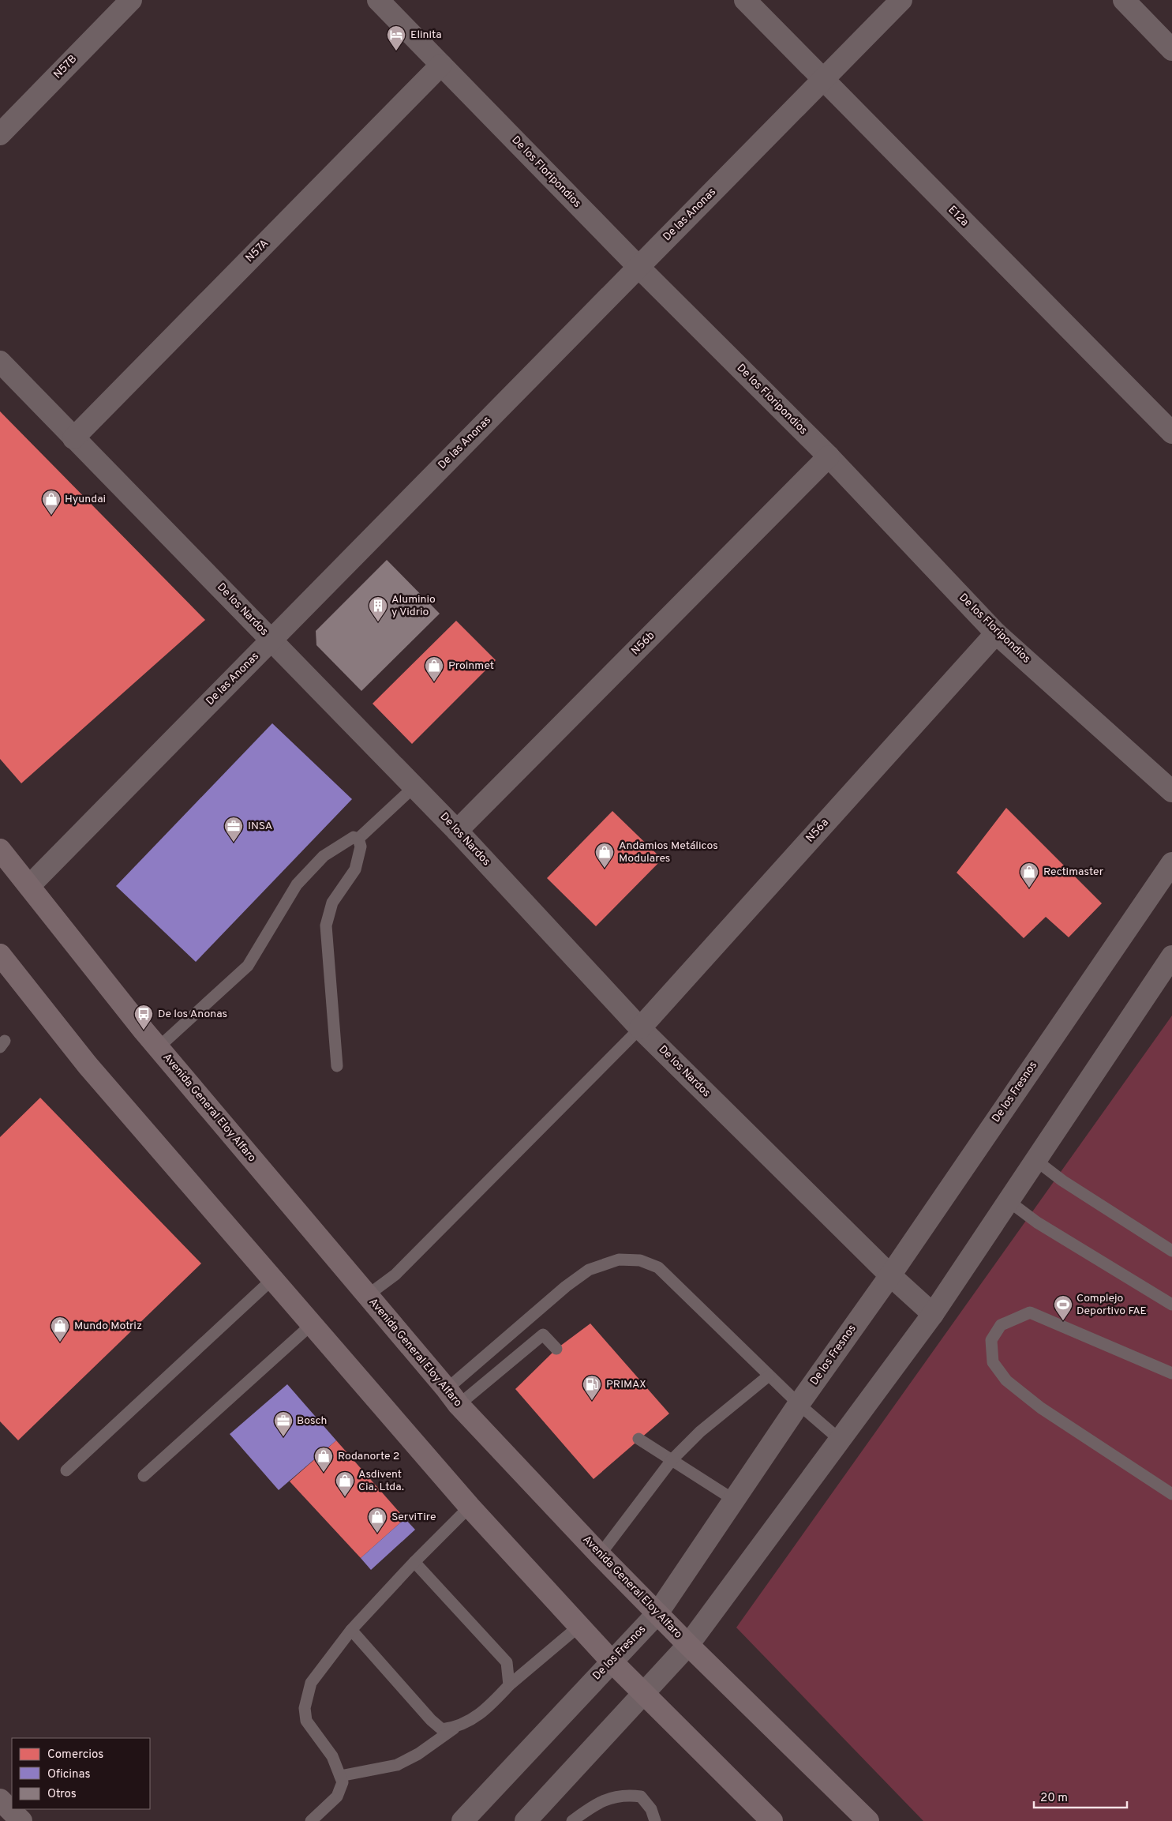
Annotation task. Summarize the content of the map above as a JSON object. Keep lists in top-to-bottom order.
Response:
{
  "streets": {
    "main road": ["Avenida General Eloy Alfaro"],
    "street": [
      "N57B",
      "De los Floripondios",
      "De las Anonas",
      "E12a",
      "N57A",
      "De los Nardos",
      "N56b",
      "N56a",
      "De los Fresnos"
    ]
  },
  "crossings": [
    ["De los Floripondios", "De las Anonas"],
    ["De los Floripondios", "N57A"],
    ["De los Floripondios", "N56b"],
    ["De los Floripondios", "N56a"],
    ["De las Anonas", "E12a"],
    ["De las Anonas", "De los Nardos"],
    ["De las Anonas", "Avenida General Eloy Alfaro"],
    ["N57A", "De los Nardos"],
    ["De los Nardos", "N56b"],
    ["De los Nardos", "N56a"],
    ["De los Nardos", "De los Fresnos"],
    ["De los Fresnos", "Avenida General Eloy Alfaro"]
  ],
  "places": {
    "hotel": ["Elinita"],
    "shop": [
      "Hyundai",
      "Proinmet",
      "Andamios Metálicos Modulares",
      "Rectimaster",
      "Mundo Motriz",
      "Rodanorte 2",
      "Asdivent Cia. Ltda.",
      "ServiTire"
    ],
    "building": ["Aluminio y Vidrio"],
    "office": ["INSA", "Bosch"],
    "bus stop": ["De los Anonas"],
    "sports": ["Complejo Deportivo FAE"],
    "fuel station": ["PRIMAX"]
  },
  "legend": ["Comercios", "Oficinas", "Otros"],
  "scale_bar": "20 m"
}
